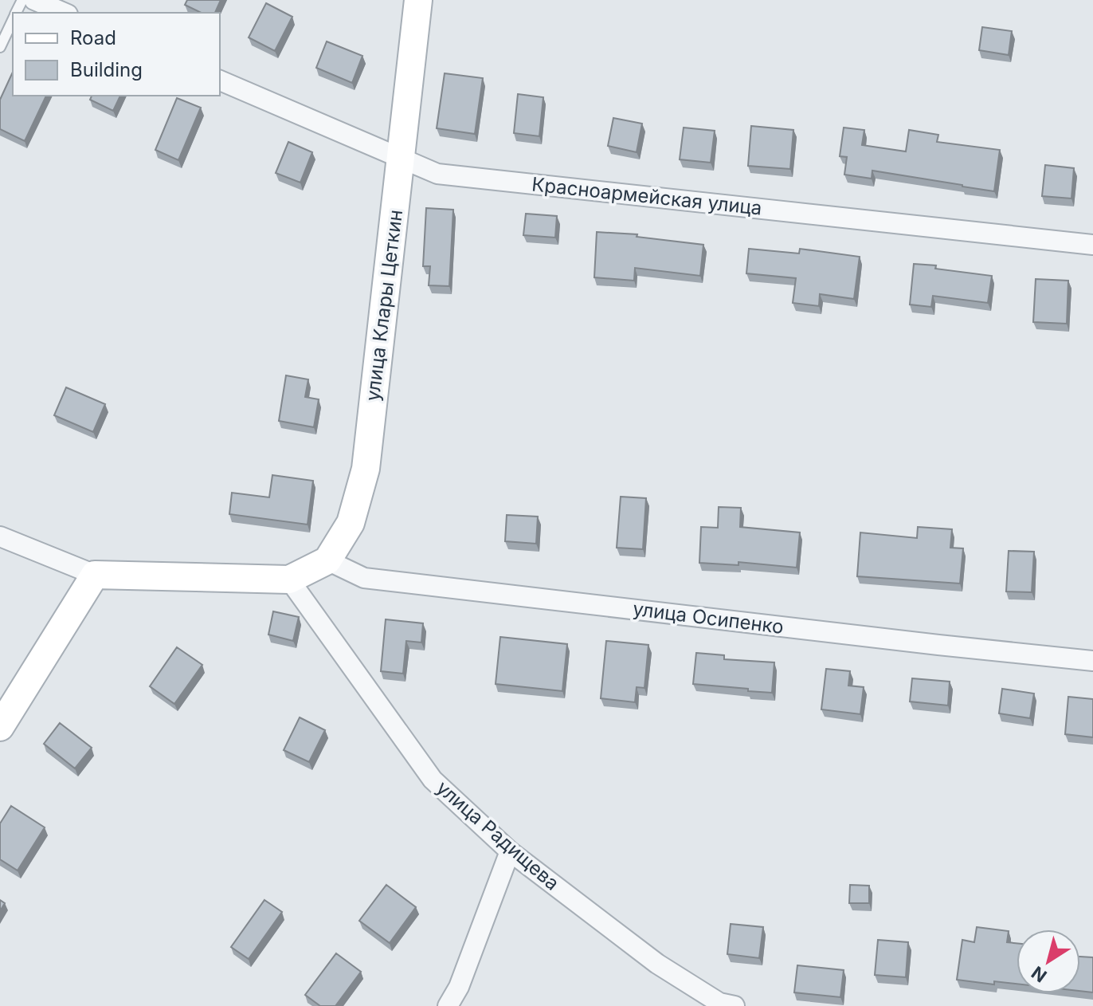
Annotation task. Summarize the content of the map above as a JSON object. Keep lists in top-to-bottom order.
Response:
{
  "streets": {
    "street": [
      "Красноармейская улица",
      "улица Клары Цеткин",
      "улица Осипенко",
      "улица Радищева"
    ]
  },
  "crossings": [
    ["Красноармейская улица", "улица Клары Цеткин"],
    ["улица Клары Цеткин", "улица Осипенко"]
  ],
  "legend": ["Road", "Building"],
  "north": "bottom left"
}
